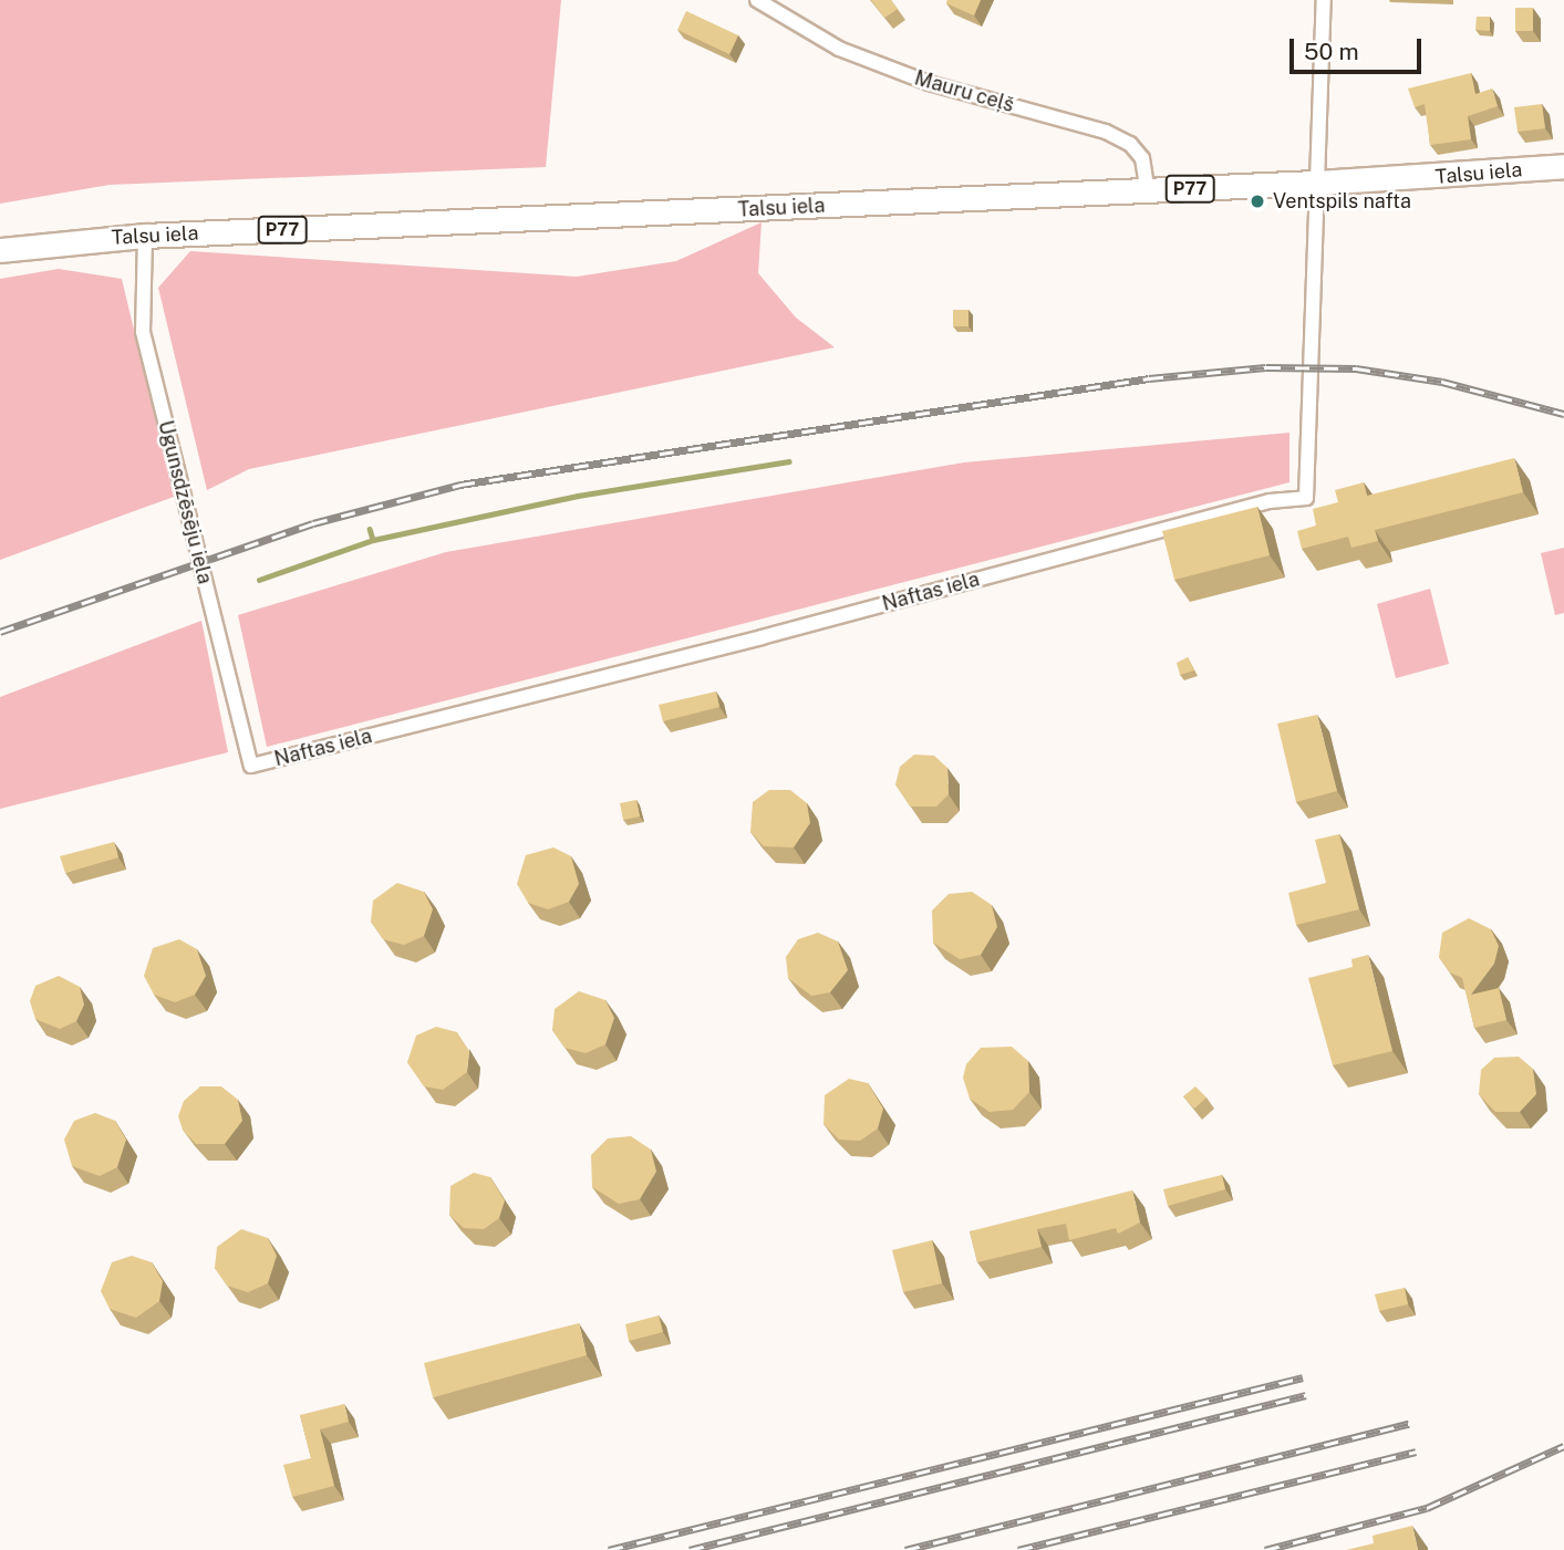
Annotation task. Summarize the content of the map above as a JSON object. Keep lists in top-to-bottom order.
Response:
{
  "streets": {
    "main road": ["Talsu iela", "P77"],
    "street": ["Mauru ceļš", "Ugunsdzēsēju iela", "Naftas iela"]
  },
  "crossings": [
    ["Mauru ceļš", "Talsu iela"],
    ["Talsu iela", "Ugunsdzēsēju iela"],
    ["Talsu iela", "Naftas iela"],
    ["Ugunsdzēsēju iela", "Naftas iela"]
  ],
  "places": ["Ventspils nafta"],
  "scale_bar": "50 m"
}
